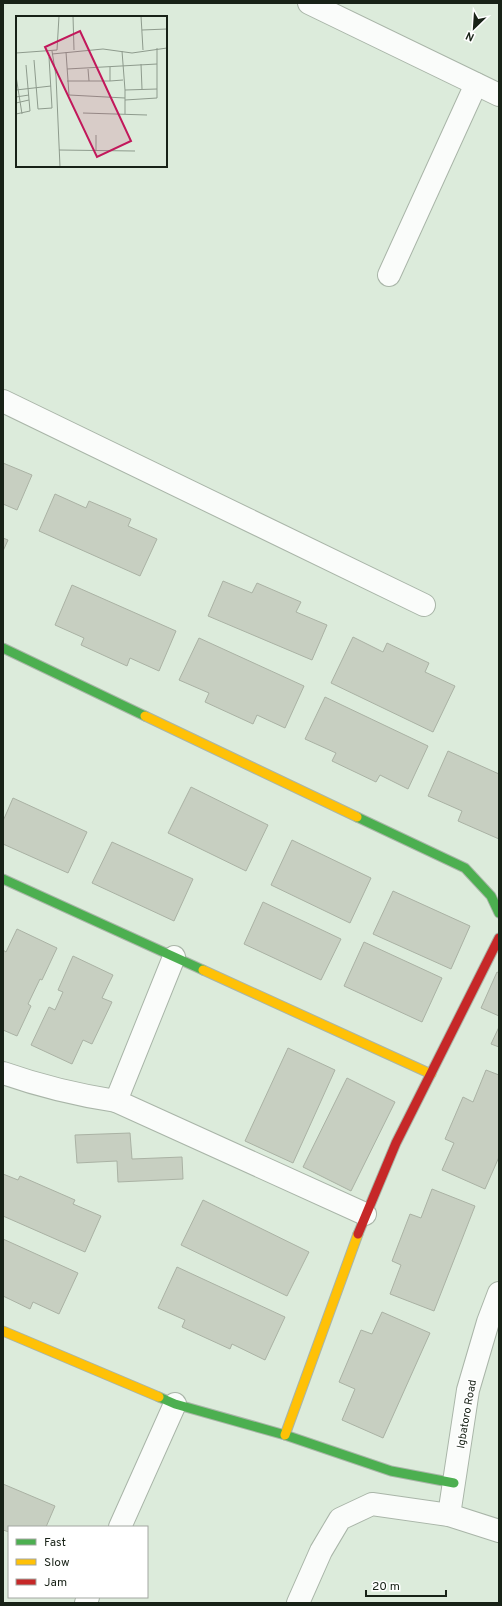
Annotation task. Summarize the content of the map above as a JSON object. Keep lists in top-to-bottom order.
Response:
{
  "streets": {
    "street": ["Igbatoro Road"]
  },
  "legend": ["Fast", "Slow", "Jam"],
  "scale_bar": "20 m",
  "north": "bottom left"
}
